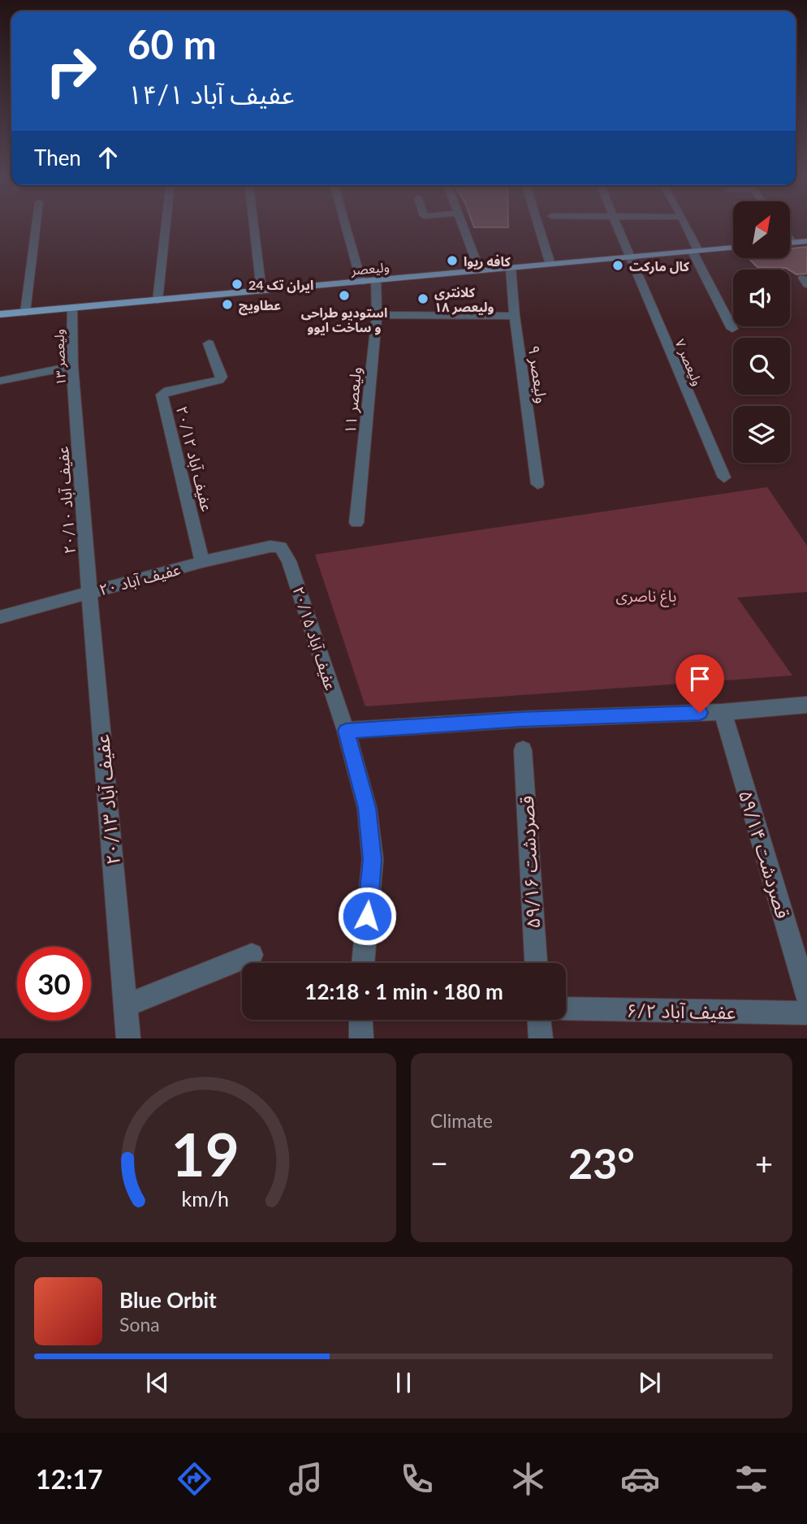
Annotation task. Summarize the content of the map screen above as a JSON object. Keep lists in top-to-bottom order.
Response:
{
  "streets": {
    "main road": ["ولیعصر"],
    "street": [
      "۱۳ ولیعصر",
      "۷ ولیعصر",
      "۹ ولیعصر",
      "۱۱ ولیعصر",
      "عفیف آباد ۲۰/۱۲",
      "عفیف آباد ۲۰/۱۰",
      "عفیف آباد ۲۰",
      "عفیف آباد ۲۰/۱۵",
      "عفیف آباد ۲۰/۱۳",
      "۵۹/۱۴ قصردشت",
      "۵۹/۱۶ قصردشت",
      "عفیف آباد ۶/۲"
    ]
  },
  "crossings": [
    ["ولیعصر", "۱۳ ولیعصر"],
    ["ولیعصر", "۷ ولیعصر"],
    ["ولیعصر", "۹ ولیعصر"],
    ["ولیعصر", "۱۱ ولیعصر"],
    ["۱۳ ولیعصر", "عفیف آباد ۲۰/۱۰"],
    ["عفیف آباد ۲۰/۱۲", "عفیف آباد ۲۰"],
    ["عفیف آباد ۲۰/۱۰", "عفیف آباد ۲۰"],
    ["عفیف آباد ۲۰/۱۰", "عفیف آباد ۲۰/۱۳"],
    ["عفیف آباد ۲۰", "عفیف آباد ۲۰/۱۵"],
    ["عفیف آباد ۲۰", "عفیف آباد ۲۰/۱۳"]
  ],
  "parks": ["باغ ناصری"],
  "places": [
    "کافه ریوا",
    "کال مارکت",
    "ایران تک 24",
    "استودیو طراحی و ساخت ایوو",
    "کلانتری ۱۸ ولیعصر",
    "عطاویچ"
  ],
  "north": "top right",
  "page": {
    "turn": ["60 m", "عفیف آباد ۱۴/۱"],
    "then": "Then",
    "limit": "30",
    "trip": "12:18 · 1 min · 180 m",
    "tile": "Climate",
    "heat": ["−", "23°", "+"],
    "song": ["Blue Orbit", "Sona"],
    "tabs": "12:17",
    "gauge": ["19", "km/h"]
  }
}
